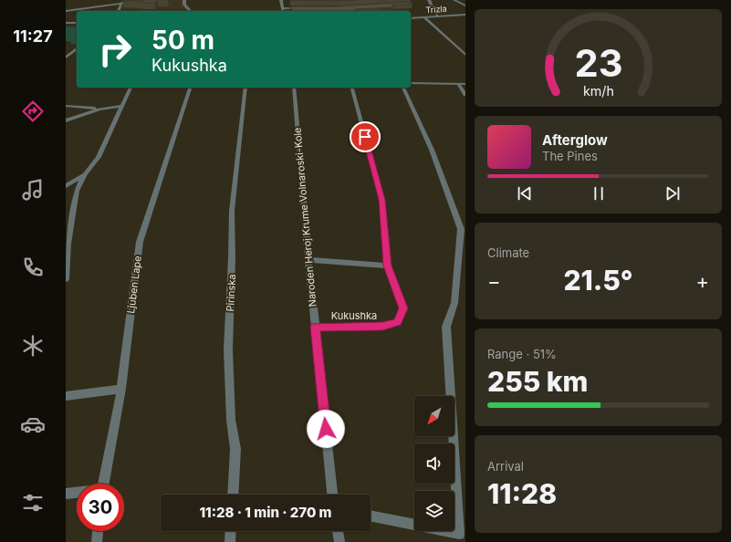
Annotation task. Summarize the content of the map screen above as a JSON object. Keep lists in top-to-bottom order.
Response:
{
  "streets": {
    "street": [
      "Trizla",
      "Naroden Heroj Krume Volnaroski-Kole",
      "Ljuben Lape",
      "Pirinska",
      "Kukushka"
    ]
  },
  "crossings": [
    ["Naroden Heroj Krume Volnaroski-Kole", "Kukushka"]
  ],
  "north": "bottom left",
  "page": {
    "tabs": "11:27",
    "turn": ["50 m", "Kukushka"],
    "song": ["Afterglow", "The Pines"],
    "tile": [
      "Climate",
      ["Range · 51%", "255 km"],
      ["Arrival", "11:28"]
    ],
    "heat": ["−", "21.5°", "+"],
    "limit": "30",
    "trip": "11:28 · 1 min · 270 m",
    "gauge": ["23", "km/h"]
  }
}
